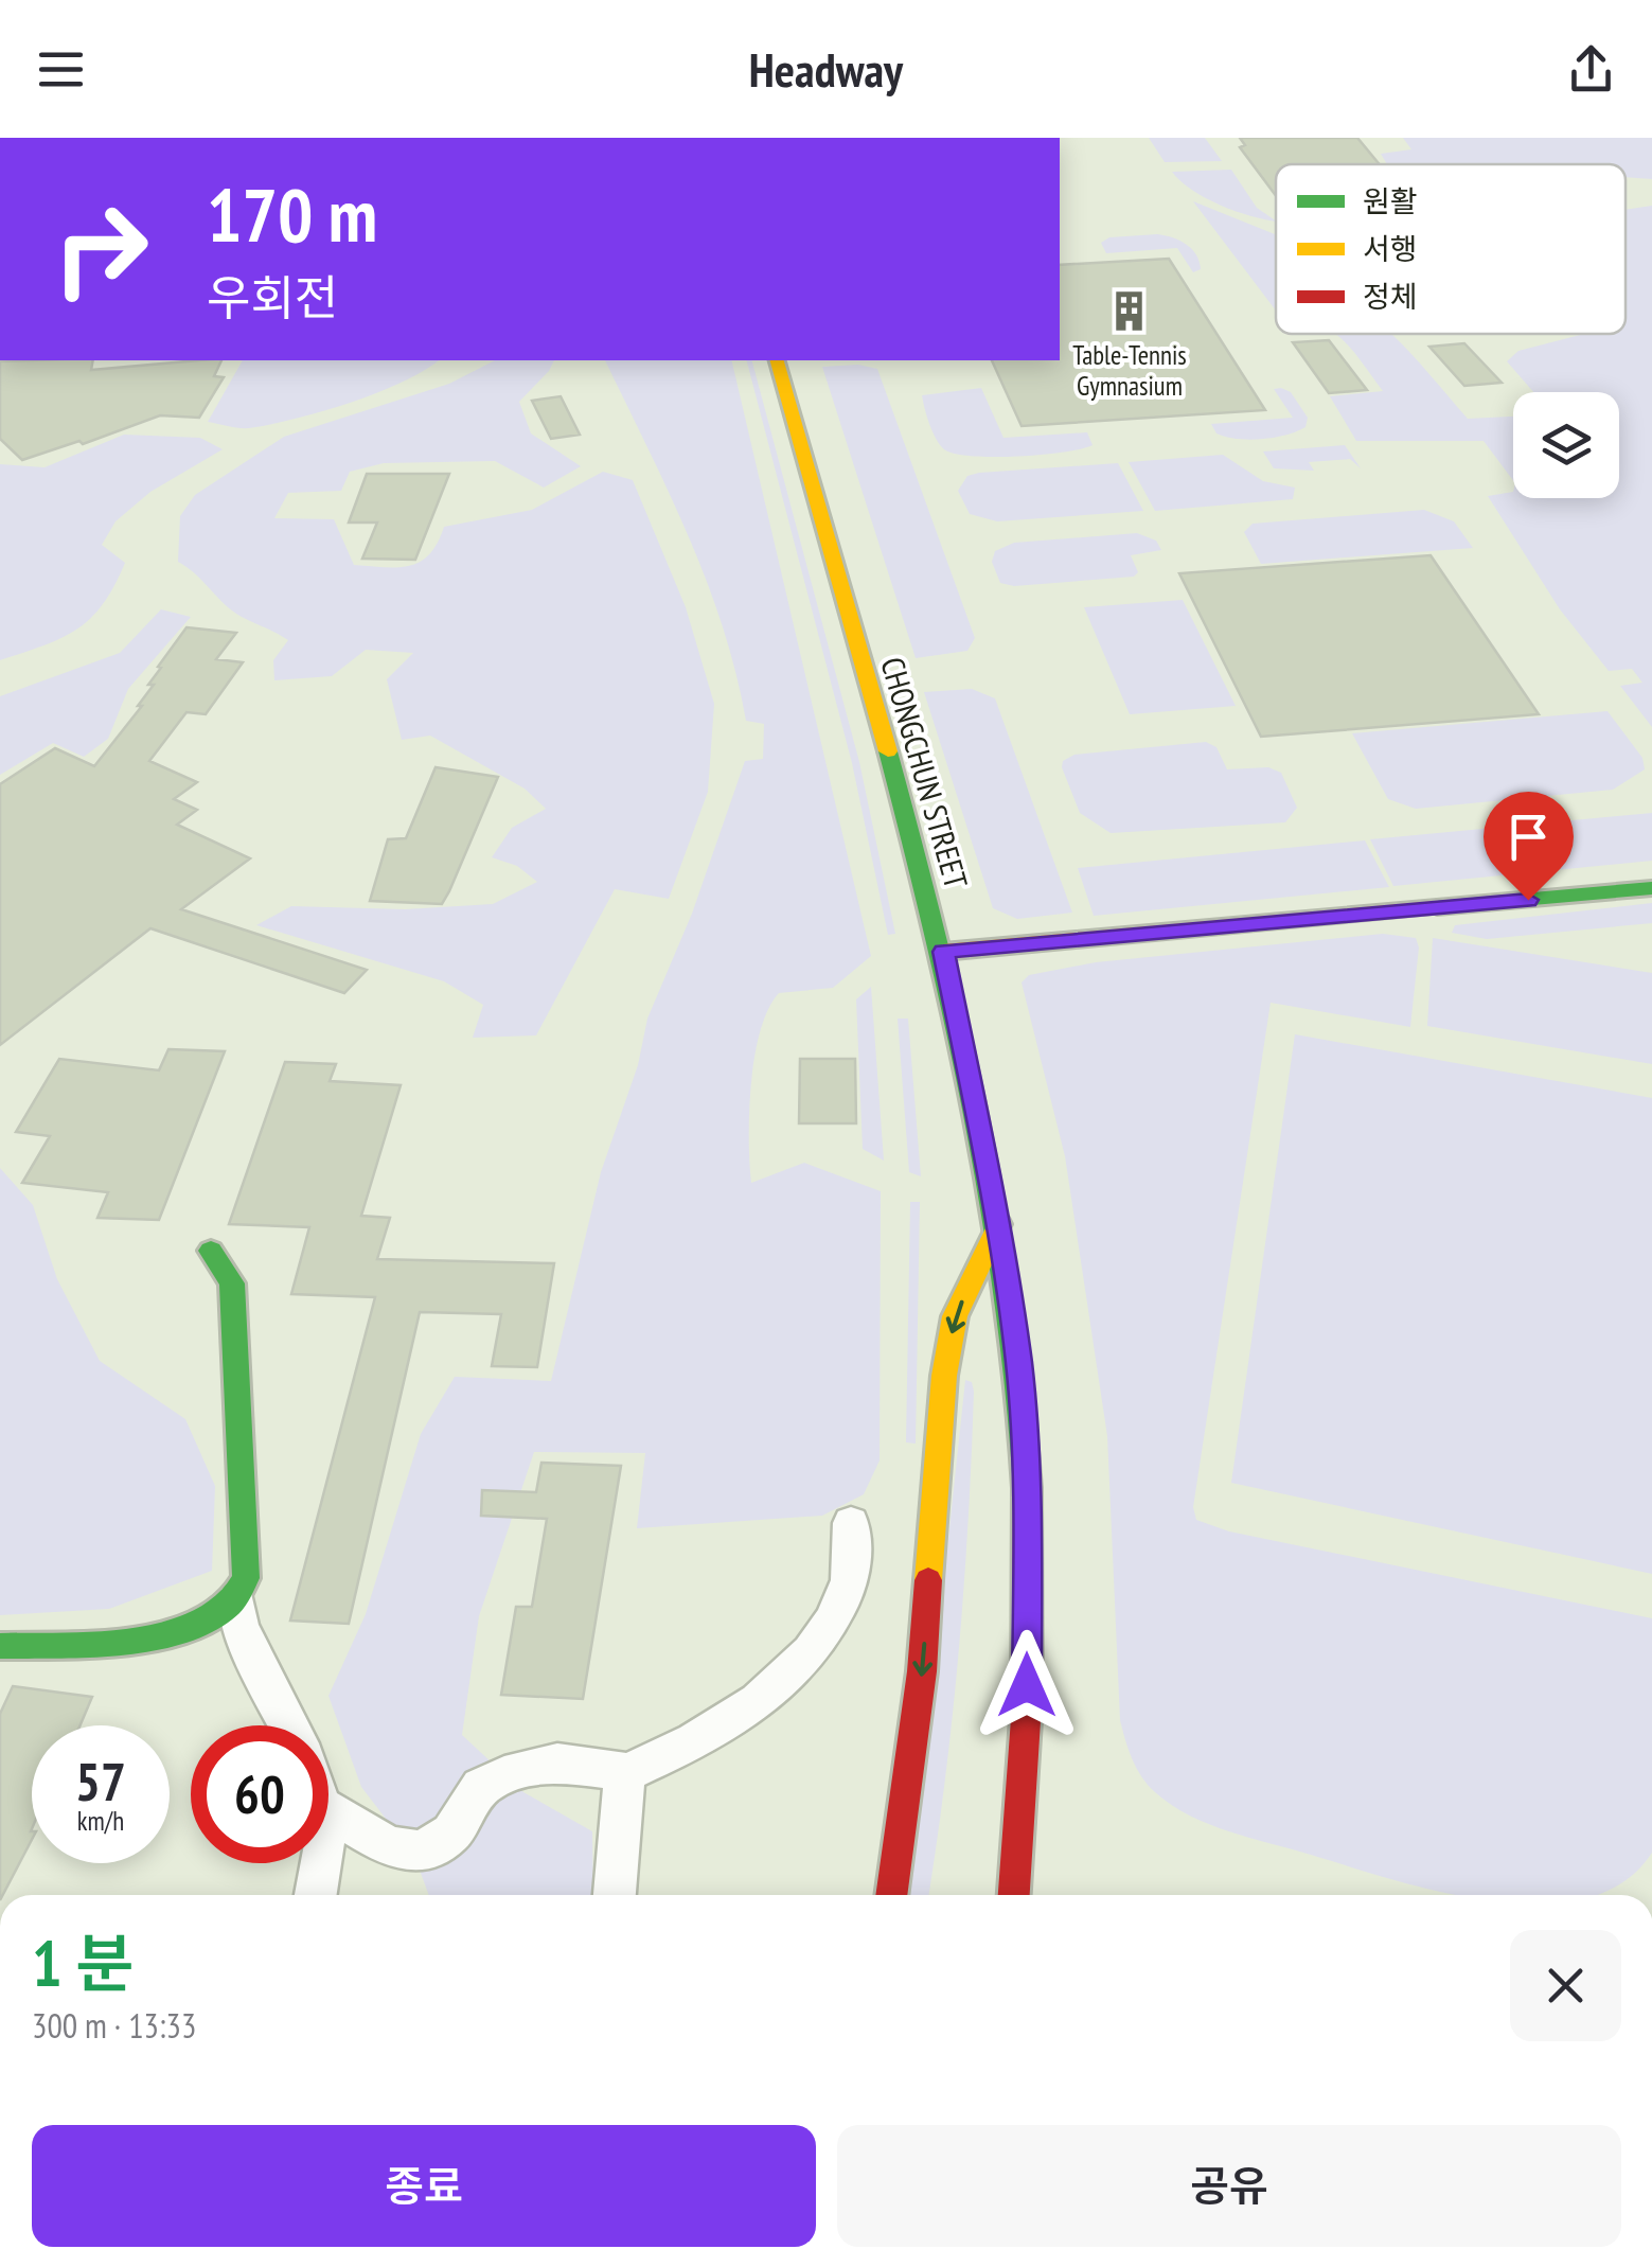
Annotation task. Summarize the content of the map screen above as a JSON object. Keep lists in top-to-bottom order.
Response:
{
  "streets": {
    "main road": ["CHONGCHUN STREET"]
  },
  "places": {
    "building": ["Table-Tennis Gymnasium"]
  },
  "legend": ["원활", "서행", "정체"],
  "page": {
    "header": "Headway",
    "turn": ["170 m", "우회전"],
    "speed": "57 km/h",
    "limit": "60",
    "heading": ["1 분", "300 m · 13:33"],
    "buttons": ["종료", "공유"]
  }
}
